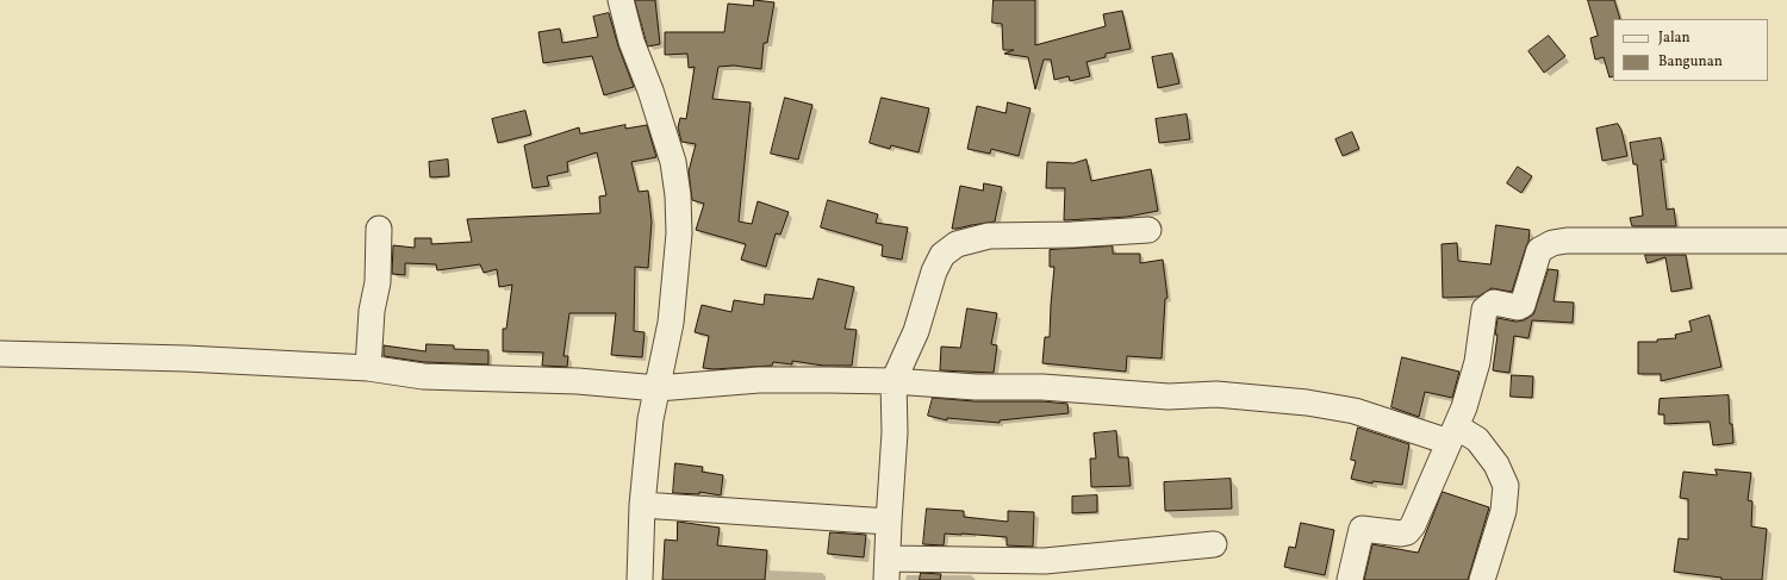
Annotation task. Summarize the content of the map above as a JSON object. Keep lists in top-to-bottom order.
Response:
{
  "legend": ["Jalan", "Bangunan"]
}
